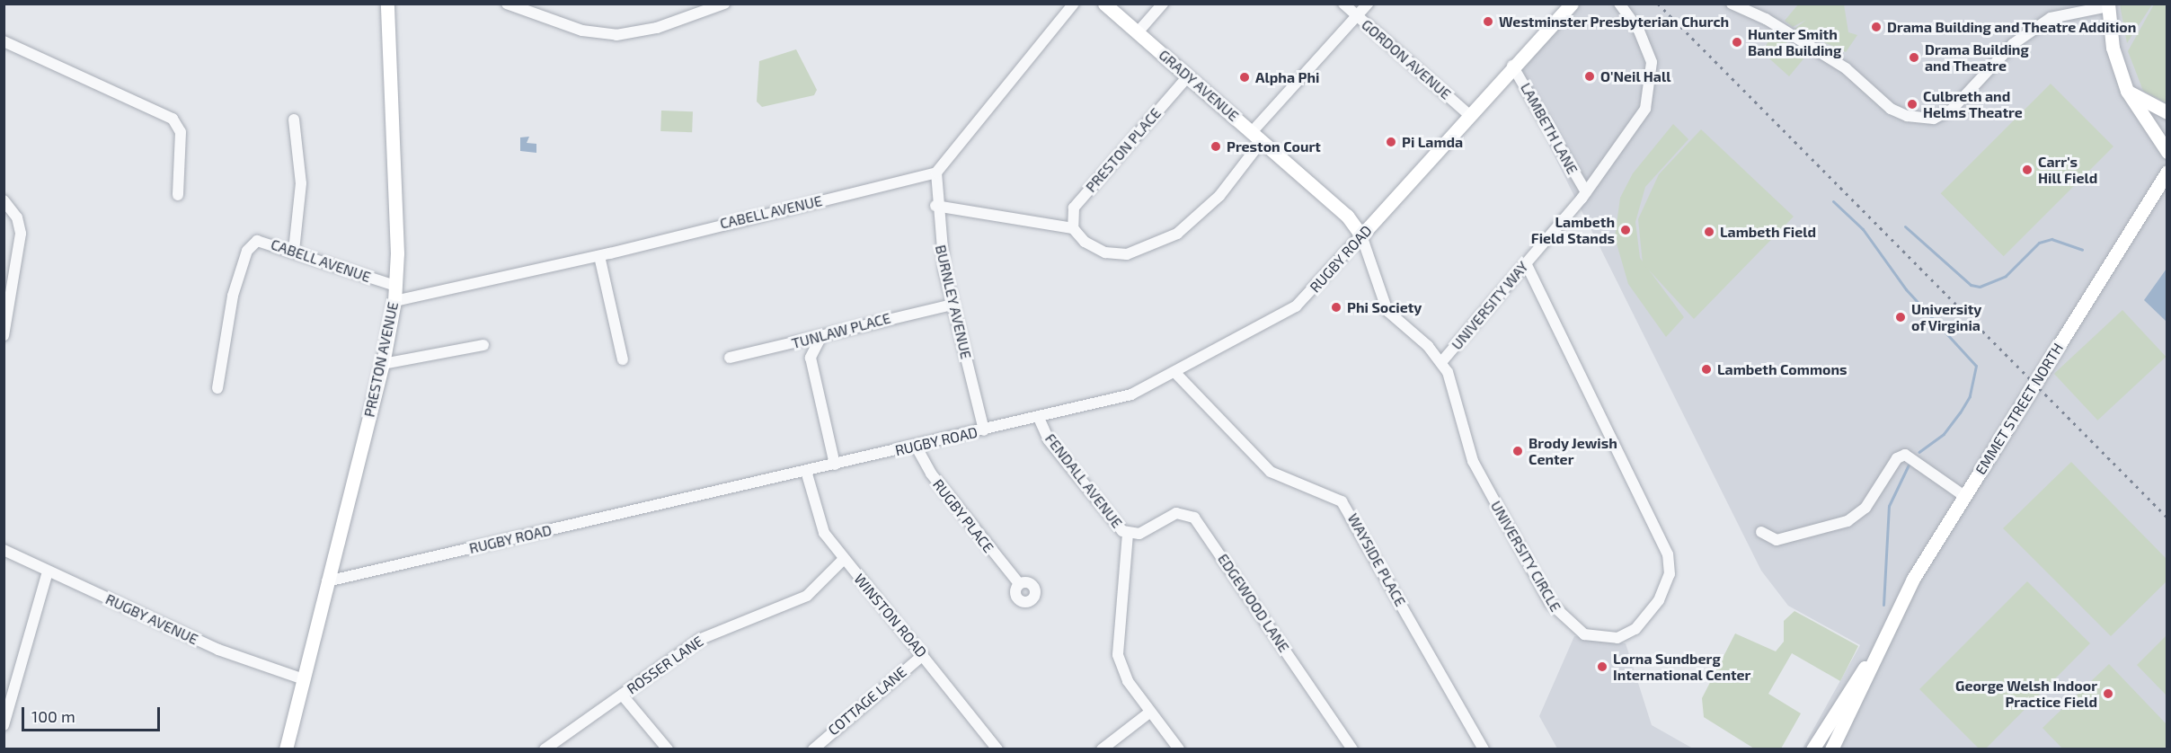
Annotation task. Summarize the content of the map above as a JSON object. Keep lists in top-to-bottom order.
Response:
{
  "streets": {
    "main road": [
      "GRADY AVENUE",
      "RUGBY ROAD",
      "PRESTON AVENUE",
      "EMMET STREET NORTH"
    ],
    "street": [
      "GORDON AVENUE",
      "LAMBETH LANE",
      "PRESTON PLACE",
      "CABELL AVENUE",
      "BURNLEY AVENUE",
      "UNIVERSITY WAY",
      "TUNLAW PLACE",
      "FENDALL AVENUE",
      "RUGBY PLACE",
      "UNIVERSITY CIRCLE",
      "WAYSIDE PLACE",
      "EDGEWOOD LANE",
      "WINSTON ROAD",
      "RUGBY AVENUE",
      "ROSSER LANE",
      "COTTAGE LANE"
    ]
  },
  "crossings": [
    ["GORDON AVENUE", "RUGBY ROAD"],
    ["GRADY AVENUE", "PRESTON PLACE"],
    ["GRADY AVENUE", "RUGBY ROAD"],
    ["GRADY AVENUE", "UNIVERSITY CIRCLE"],
    ["LAMBETH LANE", "RUGBY ROAD"],
    ["LAMBETH LANE", "UNIVERSITY WAY"],
    ["CABELL AVENUE", "BURNLEY AVENUE"],
    ["CABELL AVENUE", "PRESTON AVENUE"],
    ["RUGBY ROAD", "BURNLEY AVENUE"],
    ["RUGBY ROAD", "PRESTON AVENUE"],
    ["RUGBY ROAD", "FENDALL AVENUE"],
    ["RUGBY ROAD", "RUGBY PLACE"],
    ["RUGBY ROAD", "UNIVERSITY CIRCLE"],
    ["RUGBY ROAD", "WAYSIDE PLACE"],
    ["RUGBY ROAD", "WINSTON ROAD"],
    ["BURNLEY AVENUE", "TUNLAW PLACE"],
    ["UNIVERSITY WAY", "UNIVERSITY CIRCLE"],
    ["FENDALL AVENUE", "EDGEWOOD LANE"],
    ["WINSTON ROAD", "ROSSER LANE"],
    ["WINSTON ROAD", "COTTAGE LANE"]
  ],
  "places": [
    "Westminster Presbyterian Church",
    "Drama Building and Theatre Addition",
    "Hunter Smith Band Building",
    "Drama Building and Theatre",
    "O'Neil Hall",
    "Alpha Phi",
    "Culbreth and Helms Theatre",
    "Pi Lamda",
    "Preston Court",
    "Carr's Hill Field",
    "Lambeth Field Stands",
    "Lambeth Field",
    "Phi Society",
    "University of Virginia",
    "Lambeth Commons",
    "Brody Jewish Center",
    "Lorna Sundberg International Center",
    "George Welsh Indoor Practice Field"
  ],
  "scale_bar": "100 m"
}
